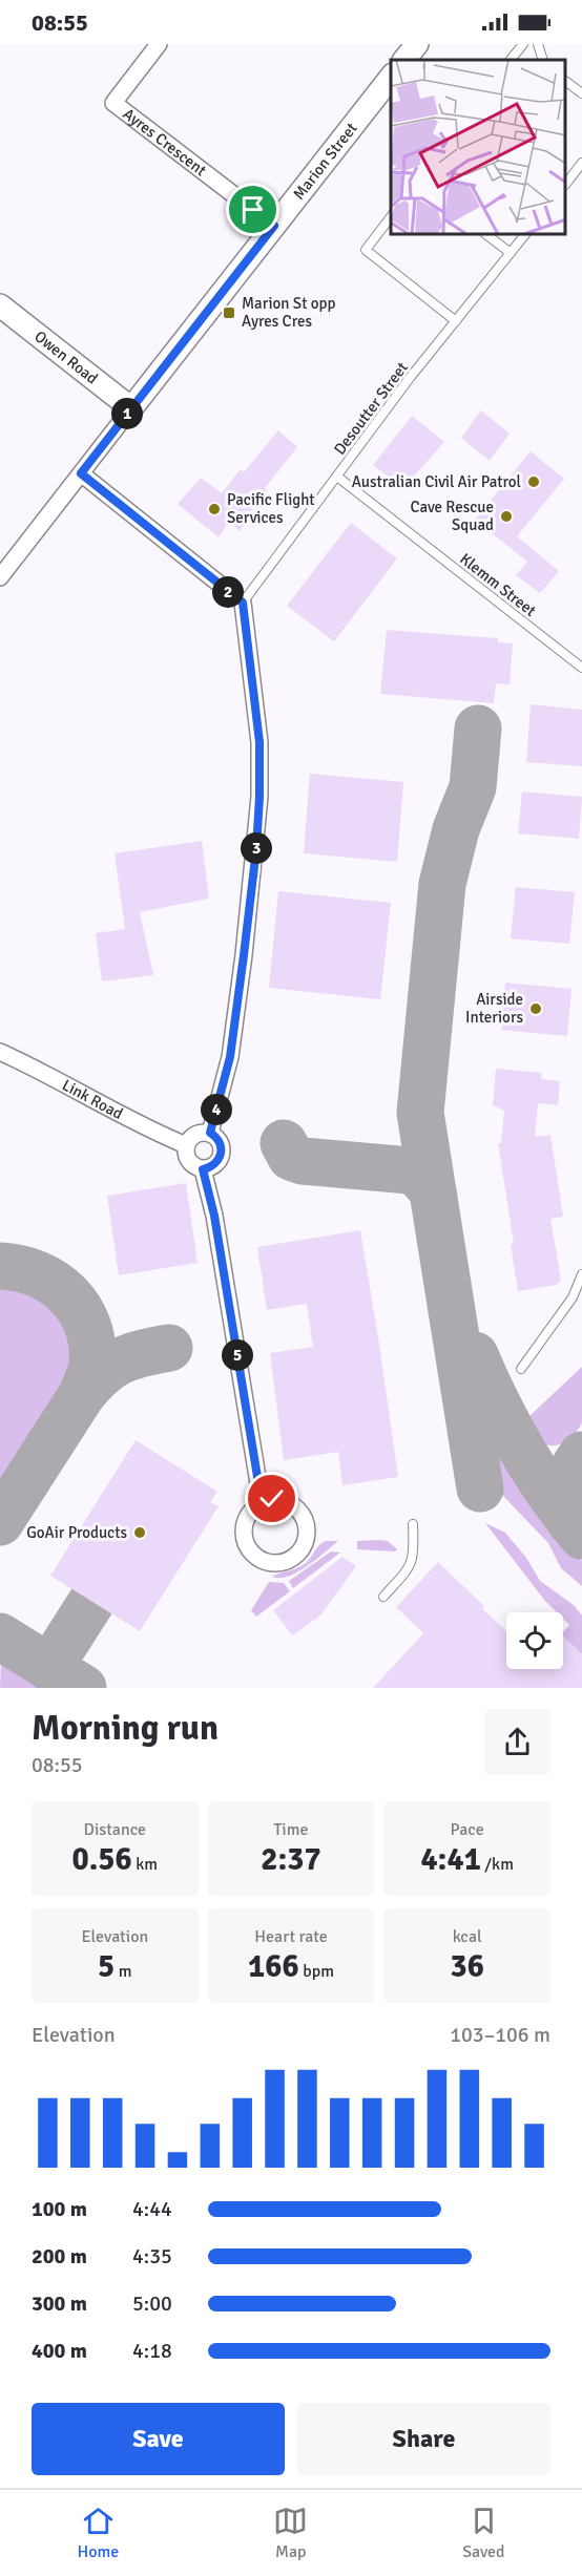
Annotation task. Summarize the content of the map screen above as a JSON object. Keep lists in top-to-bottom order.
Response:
{
  "streets": {
    "main road": ["Marion Street", "Owen Road"],
    "street": ["Ayres Crescent", "Link Road"],
    "lane": ["Desoutter Street", "Klemm Street"]
  },
  "crossings": [
    ["Ayres Crescent", "Marion Street"],
    ["Marion Street", "Owen Road"],
    ["Desoutter Street", "Klemm Street"]
  ],
  "places": {
    "transit": ["Marion St opp Ayres Cres"],
    "other": [
      "Australian Civil Air Patrol",
      "Pacific Flight Services",
      "Cave Rescue Squad",
      "Airside Interiors",
      "GoAir Products"
    ]
  },
  "page": {
    "status": "08:55",
    "pins": [
      "1",
      "2",
      "3",
      "4",
      "5"
    ],
    "heading": ["Morning run", "08:55"],
    "stats": [
      ["Distance", "0.56 km"],
      ["Time", "2:37"],
      ["Pace", "4:41 /km"],
      ["Elevation", "5 m"],
      ["Heart rate", "166 bpm"],
      ["kcal", "36"]
    ],
    "chart": ["Elevation", "103–106 m"],
    "list": [
      {
        "name": "100 m",
        "note": "4:44"
      },
      {
        "name": "200 m",
        "note": "4:35"
      },
      {
        "name": "300 m",
        "note": "5:00"
      },
      {
        "name": "400 m",
        "note": "4:18"
      }
    ],
    "buttons": ["Save", "Share"],
    "tabs": ["Home", "Map", "Saved"]
  }
}
